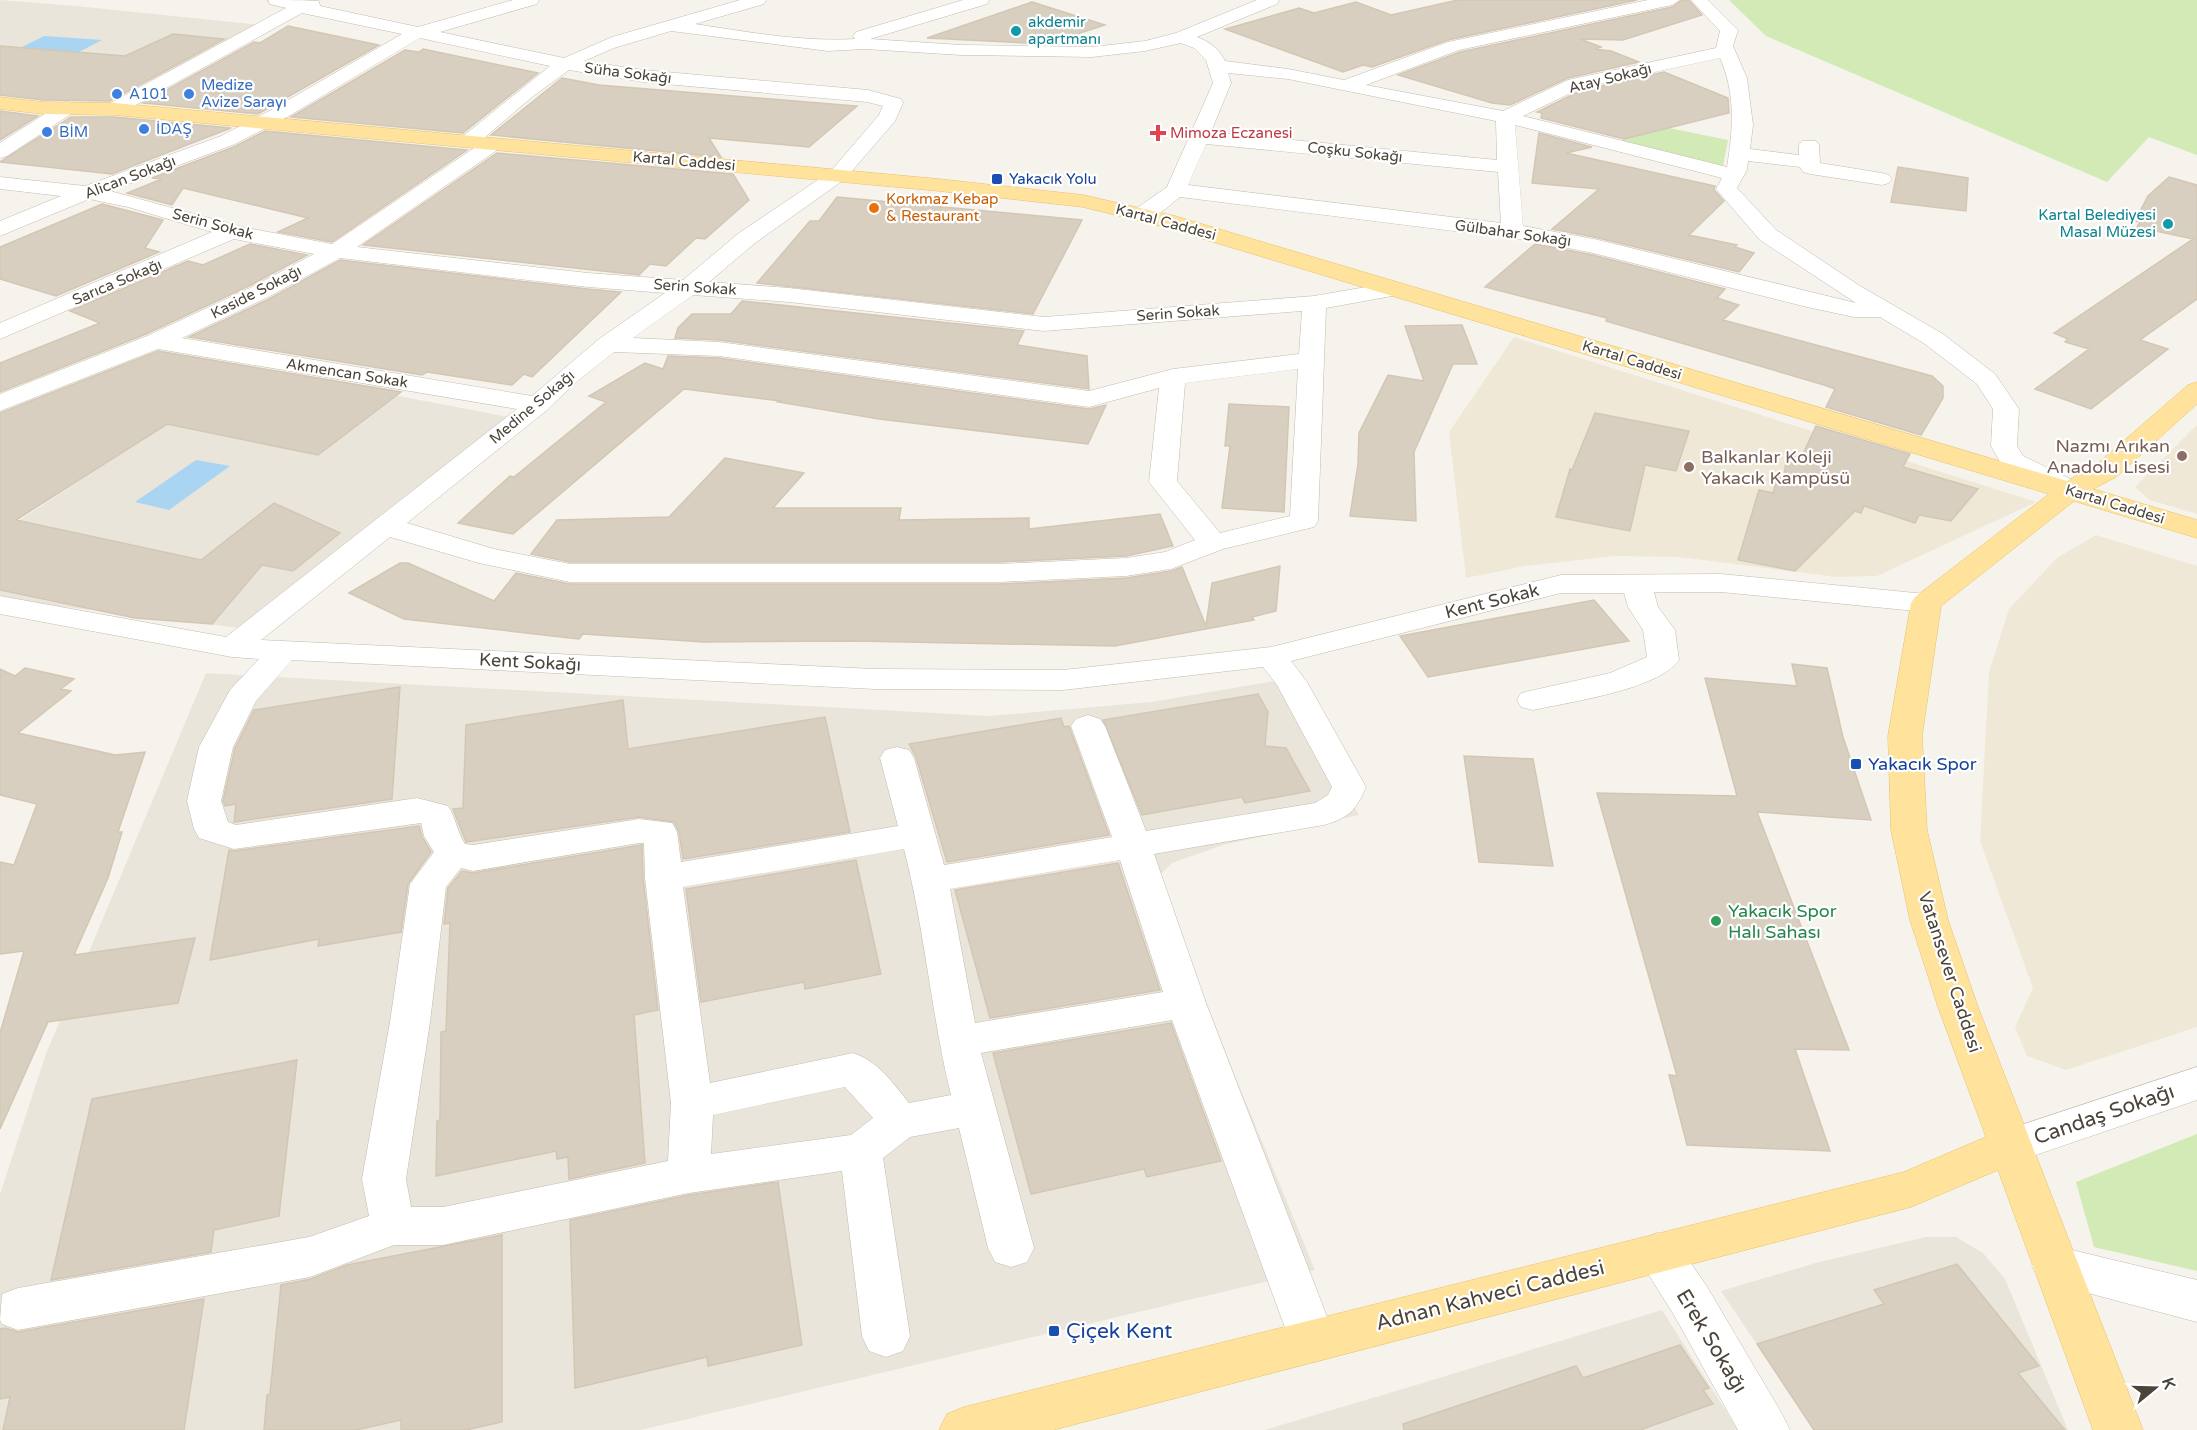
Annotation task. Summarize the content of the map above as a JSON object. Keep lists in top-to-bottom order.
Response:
{
  "streets": {
    "main road": ["Kartal Caddesi", "Vatansever Caddesi", "Adnan Kahveci Caddesi"],
    "street": [
      "Süha Sokağı",
      "Atay Sokağı",
      "Coşku Sokağı",
      "Alican Sokağı",
      "Serin Sokak",
      "Gülbahar Sokağı",
      "Sarıca Sokağı",
      "Kaside Sokağı",
      "Akmencan Sokak",
      "Medine Sokağı",
      "Kent Sokak",
      "Kent Sokağı",
      "Candaş Sokağı",
      "Erek Sokağı"
    ]
  },
  "crossings": [
    ["Süha Sokağı", "Kartal Caddesi"],
    ["Süha Sokağı", "Alican Sokağı"],
    ["Süha Sokağı", "Medine Sokağı"],
    ["Kartal Caddesi", "Alican Sokağı"],
    ["Kartal Caddesi", "Serin Sokak"],
    ["Kartal Caddesi", "Kaside Sokağı"],
    ["Kartal Caddesi", "Medine Sokağı"],
    ["Alican Sokağı", "Serin Sokak"],
    ["Serin Sokak", "Sarıca Sokağı"],
    ["Serin Sokak", "Kaside Sokağı"],
    ["Serin Sokak", "Medine Sokağı"],
    ["Kaside Sokağı", "Akmencan Sokak"],
    ["Akmencan Sokak", "Medine Sokağı"],
    ["Medine Sokağı", "Kent Sokağı"],
    ["Kent Sokak", "Kent Sokağı"],
    ["Kent Sokak", "Vatansever Caddesi"],
    ["Vatansever Caddesi", "Candaş Sokağı"],
    ["Vatansever Caddesi", "Adnan Kahveci Caddesi"],
    ["Candaş Sokağı", "Adnan Kahveci Caddesi"],
    ["Adnan Kahveci Caddesi", "Erek Sokağı"]
  ],
  "places": {
    "other": [
      "akdemir apartmanı",
      "A101",
      "Medize Avize Sarayı",
      "İDAŞ",
      "BİM",
      "Korkmaz Kebap & Restaurant",
      "Kartal Belediyesi Masal Müzesi",
      "Nazmı Arıkan Anadolu Lisesi",
      "Balkanlar Koleji Yakacık Kampüsü",
      "Yakacık Spor Halı Sahası"
    ],
    "health": ["Mimoza Eczanesi"],
    "transit": ["Yakacık Yolu", "Yakacık Spor", "Çiçek Kent"]
  },
  "north": "right"
}
